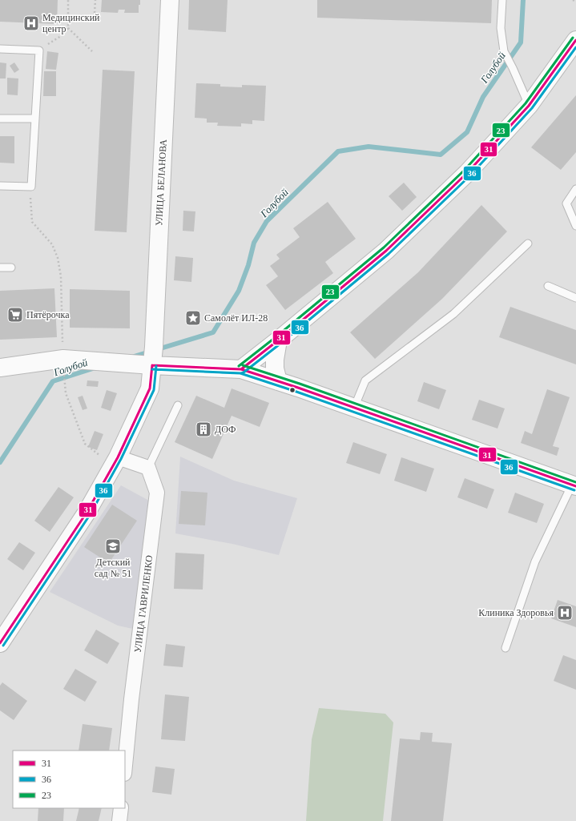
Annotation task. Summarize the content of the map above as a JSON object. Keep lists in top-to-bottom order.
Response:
{
  "streets": {
    "street": ["УЛИЦА БЕЛАНОВА", "УЛИЦА ГАВРИЛЕНКО"]
  },
  "water": ["Голубой"],
  "places": {
    "hospital": ["Медицинский центр", "Клиника Здоровья"],
    "supermarket": ["Пятёрочка"],
    "place": ["Самолёт ИЛ-28"],
    "building": ["ДОФ"],
    "school or university": ["Детский сад № 51"]
  },
  "lines": ["transit line 23", "transit line 31", "transit line 36"],
  "legend": ["31", "36", "23"]
}
